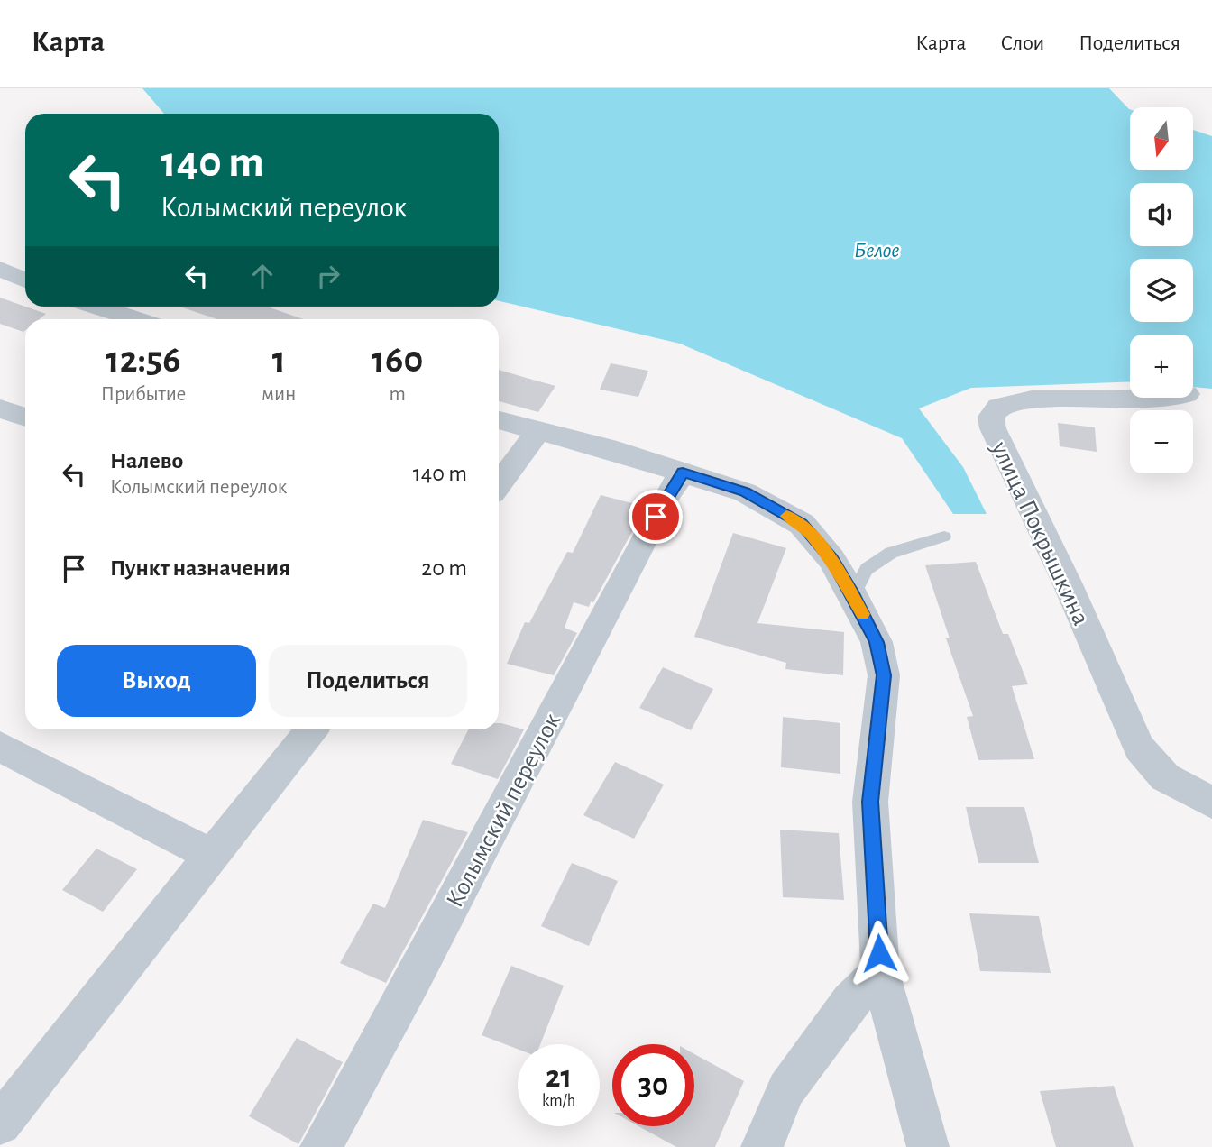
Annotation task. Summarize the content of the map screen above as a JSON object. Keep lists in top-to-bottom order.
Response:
{
  "streets": {
    "street": ["улица Покрышкина", "Колымский переулок"]
  },
  "water": ["Белое"],
  "north": "bottom",
  "page": {
    "header": "Карта",
    "nav": ["Карта", "Слои", "Поделиться"],
    "map_buttons": ["+", "−"],
    "turn": ["140 m", "Колымский переулок"],
    "eta": [
      "12:56",
      "Прибытие",
      "1",
      "мин",
      "160",
      "m"
    ],
    "list": [
      {
        "name": "Налево",
        "note": "Колымский переулок",
        "value": "140 m"
      },
      {
        "name": "Пункт назначения",
        "value": "20 m"
      }
    ],
    "buttons": ["Выход", "Поделиться"],
    "speed": "21 km/h",
    "limit": "30"
  }
}
